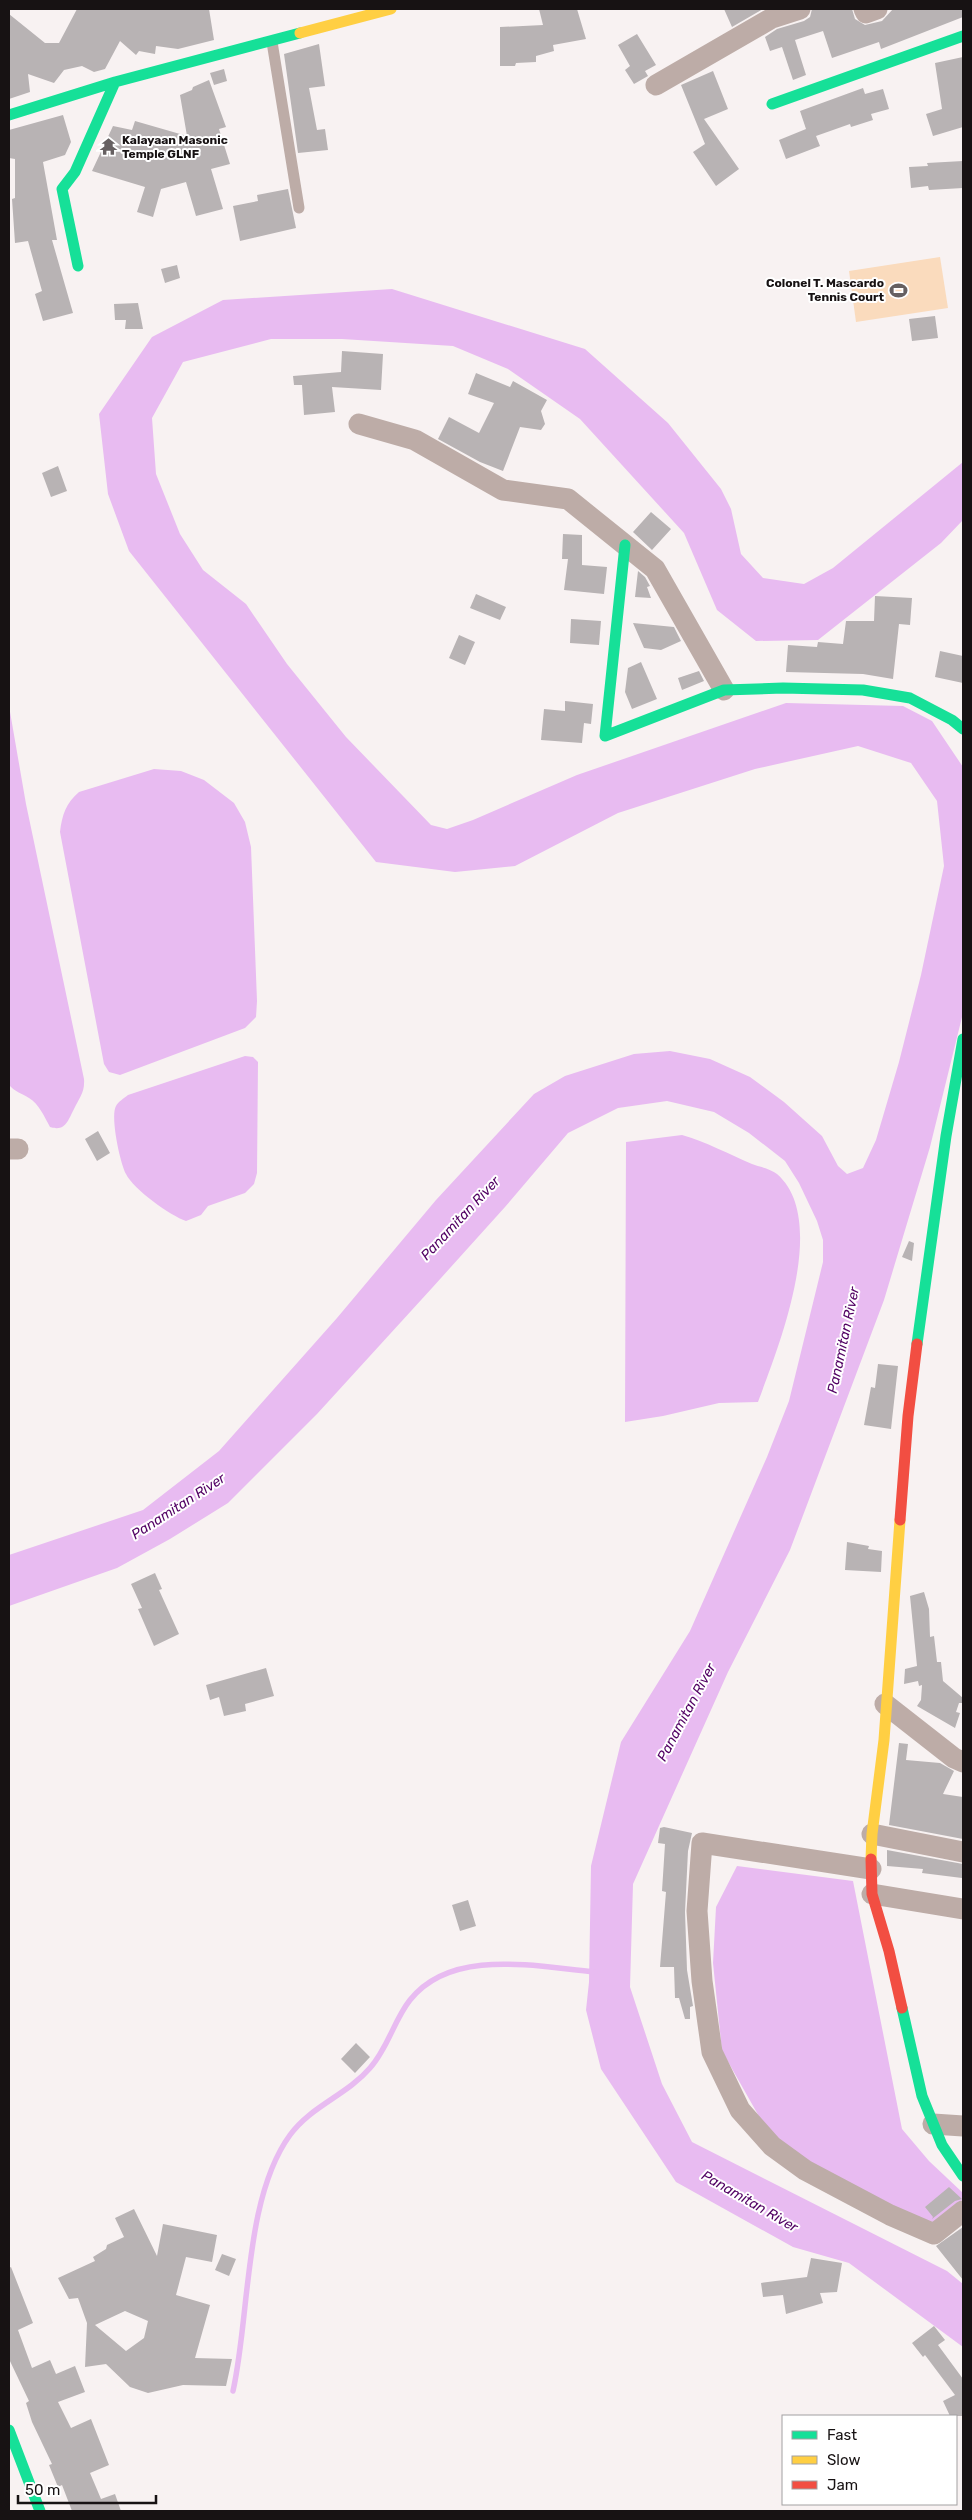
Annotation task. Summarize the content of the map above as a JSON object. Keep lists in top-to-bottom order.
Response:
{
  "water": ["Panamitan River"],
  "places": {
    "temple": ["Kalayaan Masonic Temple GLNF"],
    "sports": ["Colonel T. Mascardo Tennis Court"]
  },
  "legend": ["Fast", "Slow", "Jam"],
  "scale_bar": "50 m"
}
